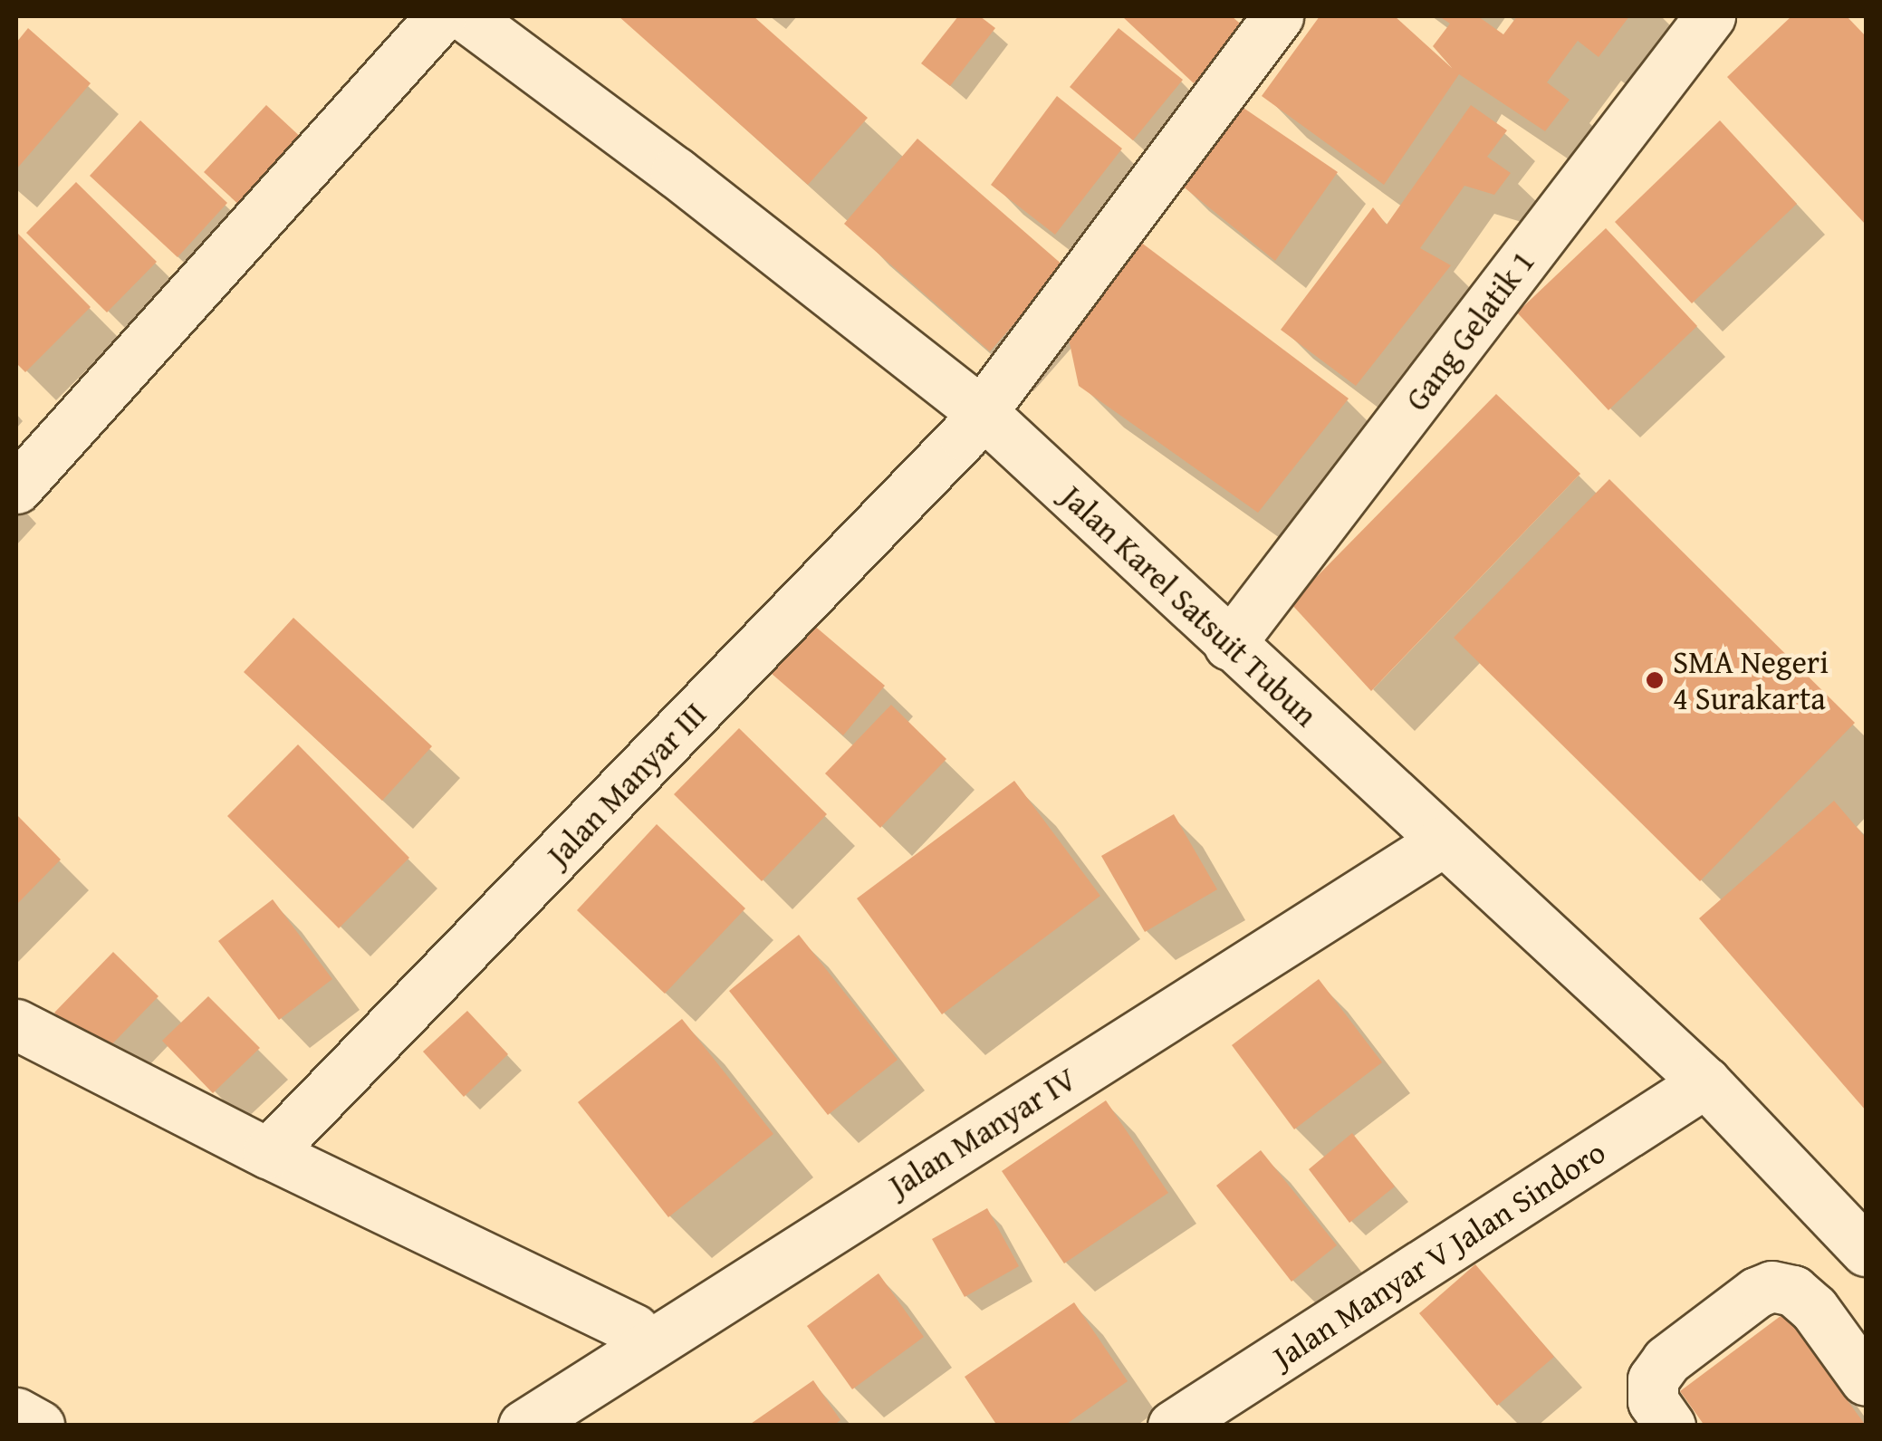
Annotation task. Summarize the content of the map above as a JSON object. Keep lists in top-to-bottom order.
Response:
{
  "streets": {
    "street": [
      "Gang Gelatik 1",
      "Jalan Karel Satsuit Tubun",
      "Jalan Manyar III",
      "Jalan Manyar IV",
      "Jalan Manyar V Jalan Sindoro"
    ]
  },
  "crossings": [
    ["Gang Gelatik 1", "Jalan Karel Satsuit Tubun"],
    ["Jalan Karel Satsuit Tubun", "Jalan Manyar III"],
    ["Jalan Karel Satsuit Tubun", "Jalan Manyar IV"],
    ["Jalan Karel Satsuit Tubun", "Jalan Manyar V Jalan Sindoro"]
  ],
  "places": ["SMA Negeri 4 Surakarta"]
}
